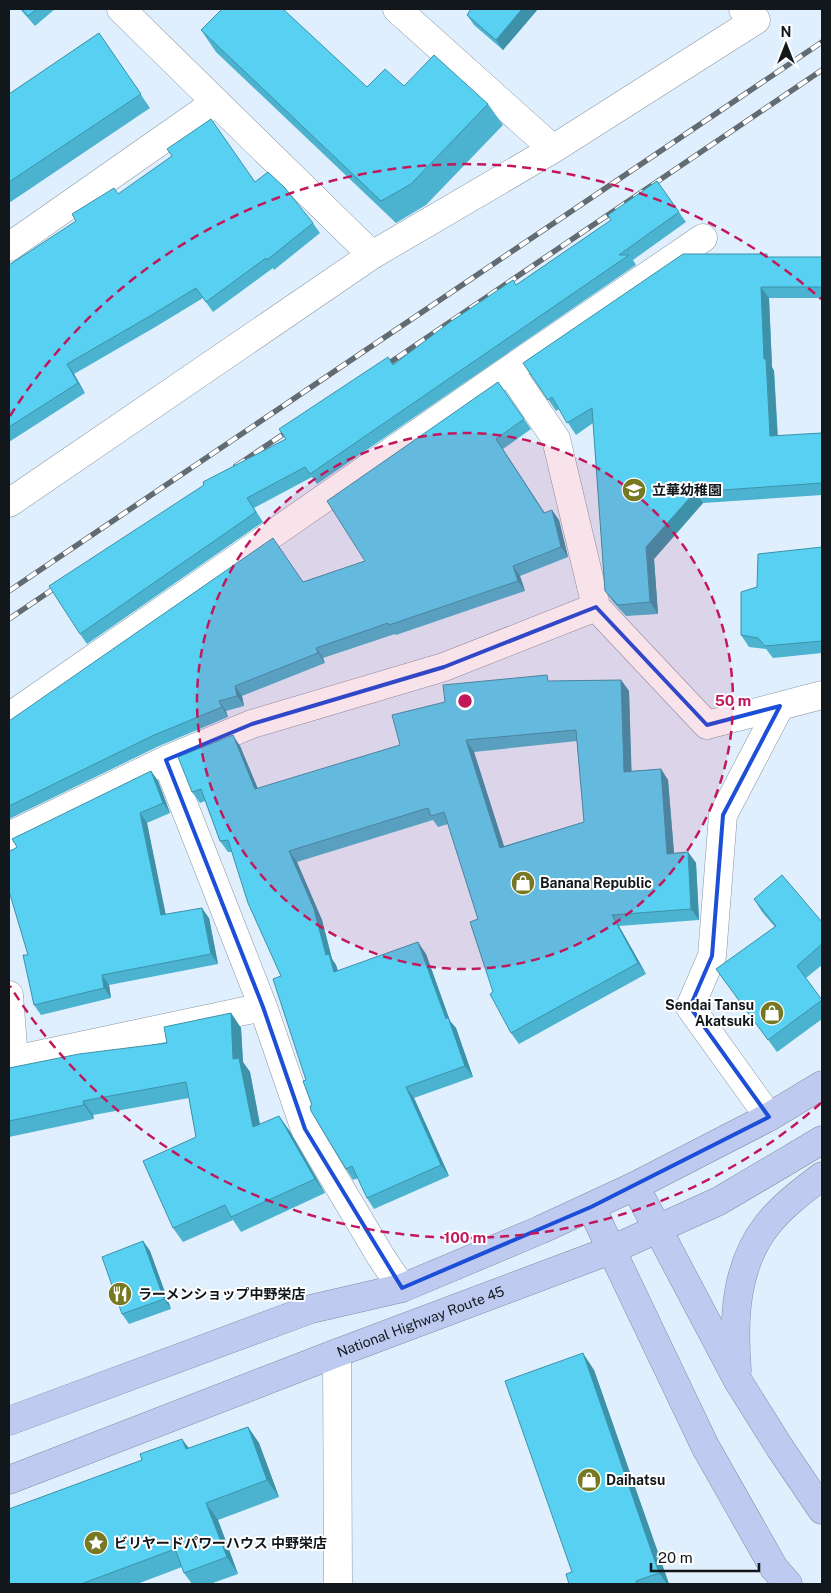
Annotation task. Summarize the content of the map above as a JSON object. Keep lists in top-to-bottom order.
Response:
{
  "streets": {
    "highway": ["National Highway Route 45"]
  },
  "places": {
    "school or university": ["立華幼稚園"],
    "shop": ["Banana Republic", "Sendai Tansu Akatsuki", "Daihatsu"],
    "restaurant": ["ラーメンショップ中野栄店"],
    "place": ["ビリヤードパワーハウス 中野栄店"]
  },
  "scale_bar": "20 m",
  "north": "top",
  "rings": ["50 m", "100 m"]
}
